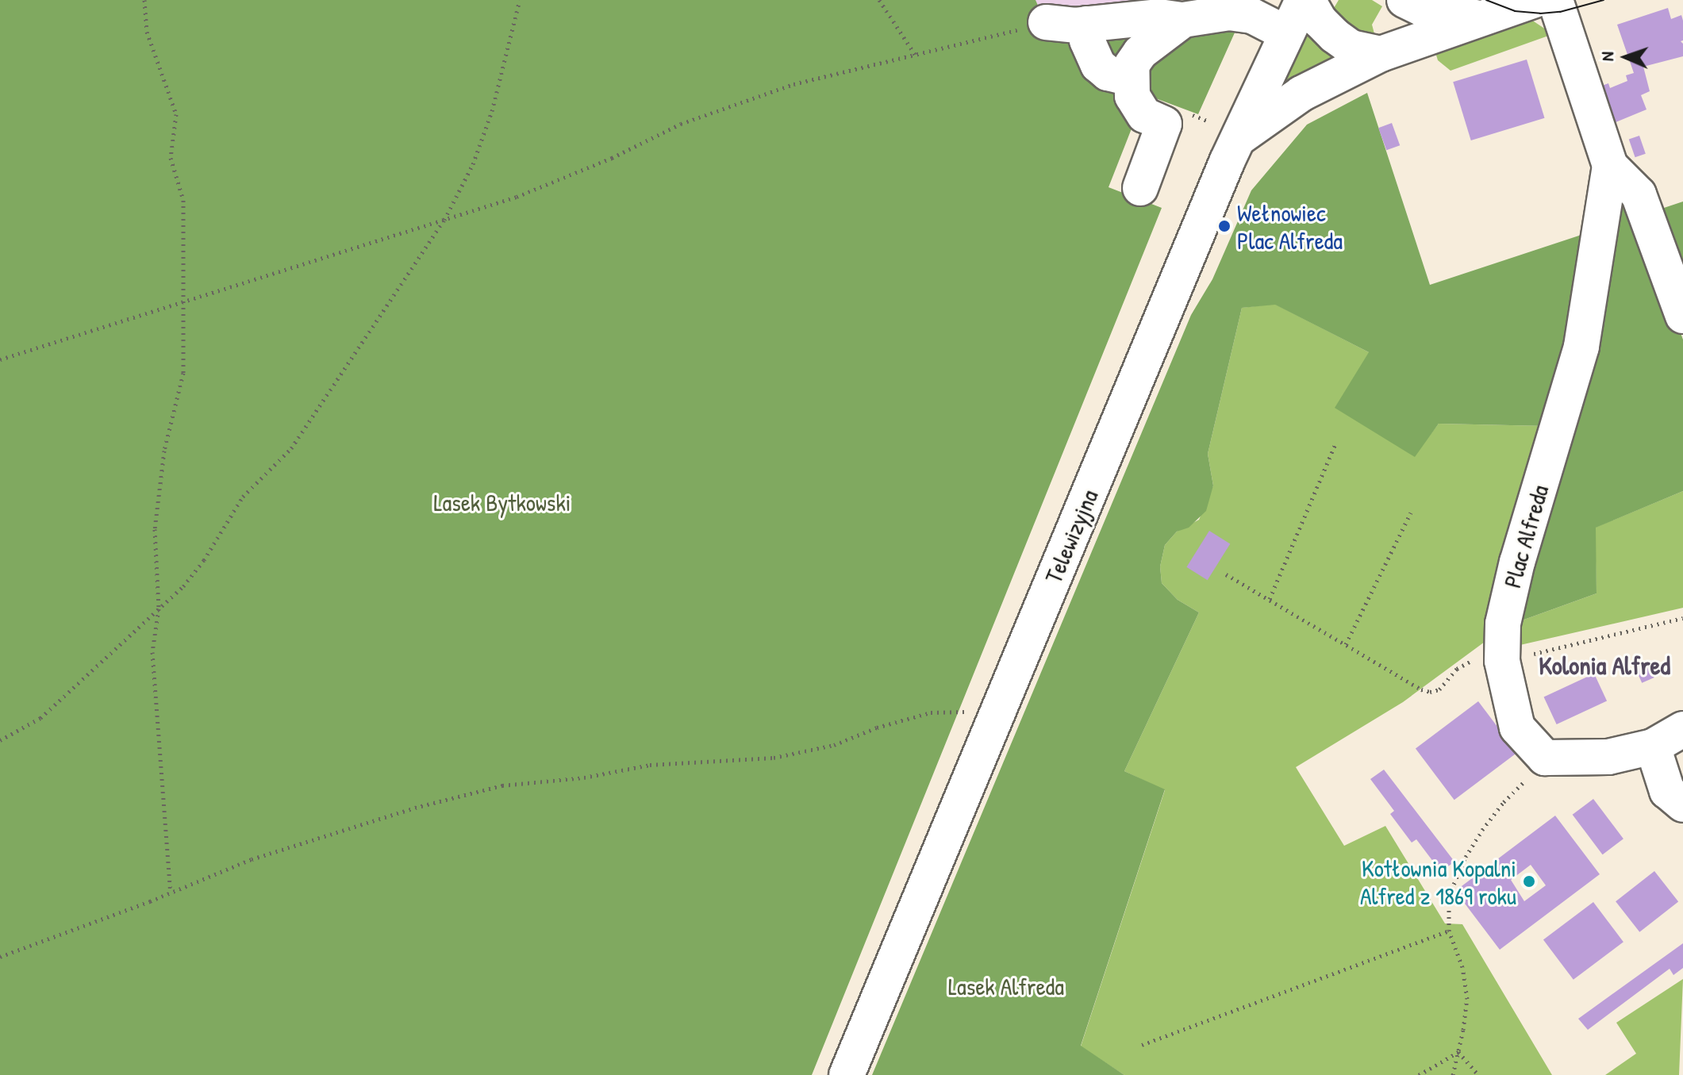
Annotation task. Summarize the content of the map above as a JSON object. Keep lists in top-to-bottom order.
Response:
{
  "streets": {
    "street": ["Telewizyjna", "Plac Alfreda"]
  },
  "districts": ["Kolonia Alfred"],
  "parks": ["Lasek Bytkowski", "Lasek Alfreda"],
  "places": ["Wełnowiec Plac Alfreda", "Kotłownia Kopalni Alfred z 1869 roku"],
  "north": "left"
}
